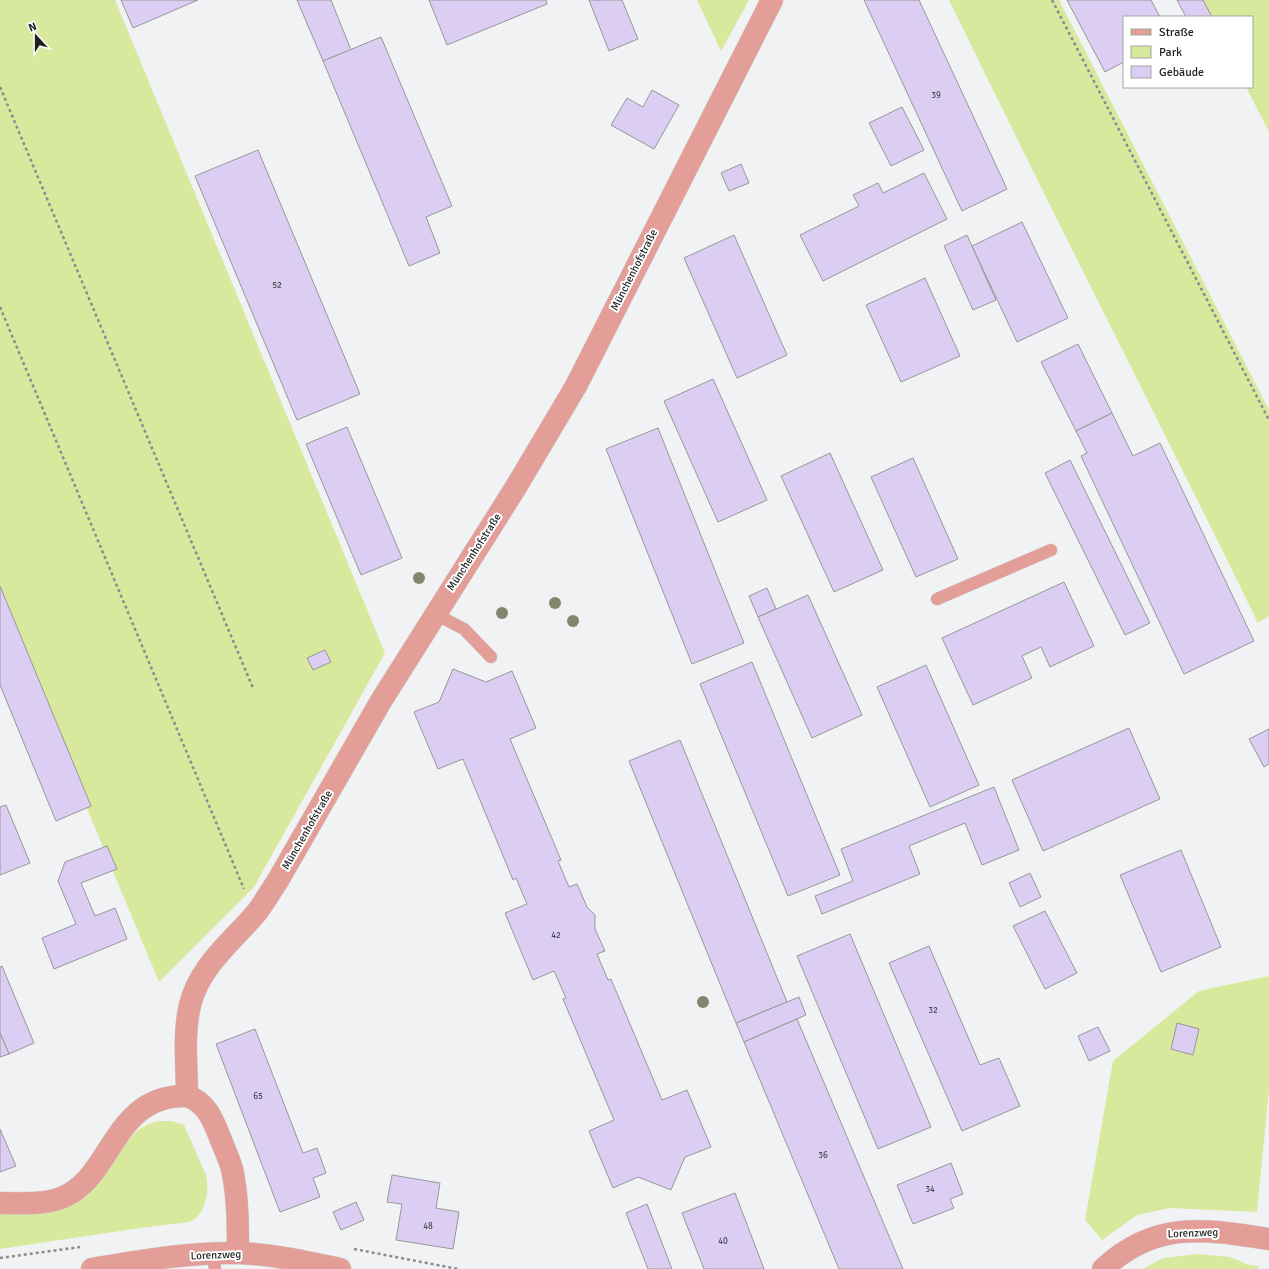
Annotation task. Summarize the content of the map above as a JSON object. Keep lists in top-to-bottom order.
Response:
{
  "streets": {
    "street": ["Münchenhofstraße", "Lorenzweg"]
  },
  "house_numbers": [
    "39",
    "52",
    "42",
    "32",
    "65",
    "36",
    "34",
    "48",
    "40"
  ],
  "legend": ["Straße", "Park", "Gebäude"],
  "north": "top"
}
